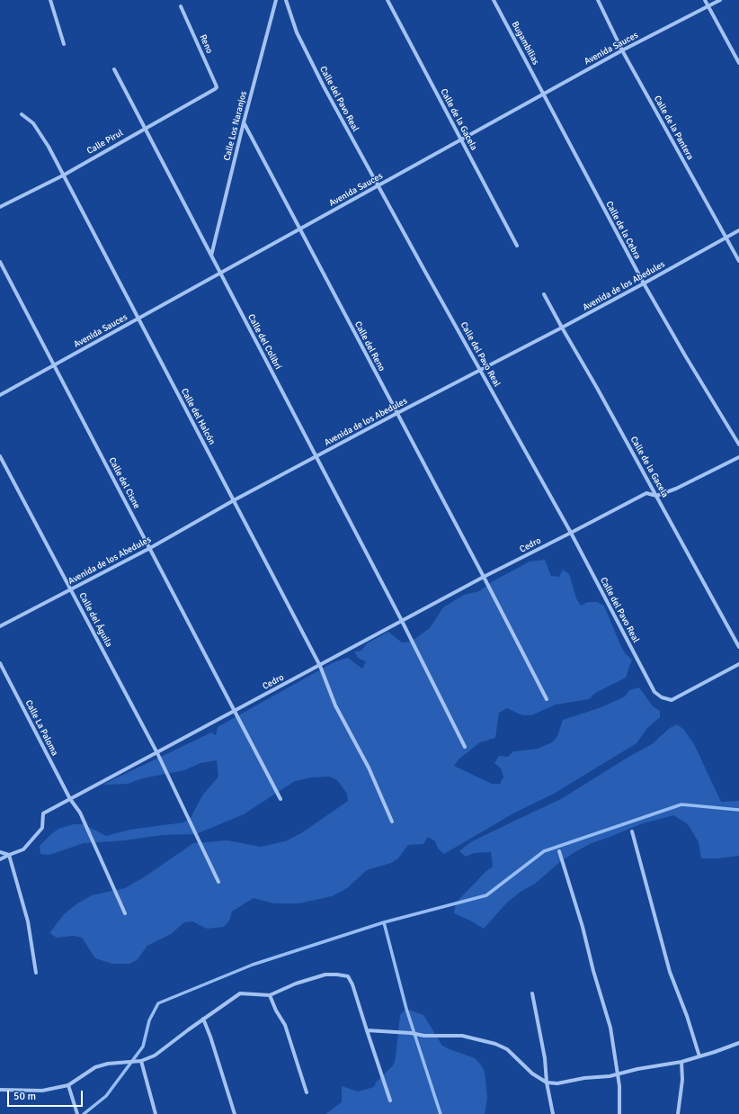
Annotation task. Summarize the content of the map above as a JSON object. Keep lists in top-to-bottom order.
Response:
{
  "streets": {
    "street": [
      "Bugambilias",
      "Reno",
      "Avenida Sauces",
      "Calle del Pavo Real",
      "Calle de la Gacela",
      "Calle Los Naranjos",
      "Calle de la Pantera",
      "Calle Pirul",
      "Calle de la Cebra",
      "Avenida de los Abedules",
      "Calle del Colibrí",
      "Calle del Reno",
      "Calle del Halcón",
      "Calle del Cisne",
      "Cedro",
      "Calle del Águila",
      "Calle La Paloma"
    ]
  },
  "crossings": [
    ["Bugambilias", "Avenida Sauces"],
    ["Bugambilias", "Calle de la Cebra"],
    ["Reno", "Calle Pirul"],
    ["Avenida Sauces", "Calle del Pavo Real"],
    ["Avenida Sauces", "Calle de la Gacela"],
    ["Avenida Sauces", "Calle de la Pantera"],
    ["Avenida Sauces", "Calle de la Cebra"],
    ["Avenida Sauces", "Calle del Colibrí"],
    ["Avenida Sauces", "Calle del Reno"],
    ["Avenida Sauces", "Calle del Halcón"],
    ["Avenida Sauces", "Calle del Cisne"],
    ["Calle del Pavo Real", "Avenida de los Abedules"],
    ["Calle del Pavo Real", "Cedro"],
    ["Calle de la Gacela", "Avenida de los Abedules"],
    ["Calle de la Gacela", "Cedro"],
    ["Calle Los Naranjos", "Calle del Colibrí"],
    ["Calle Los Naranjos", "Calle del Reno"],
    ["Calle de la Pantera", "Avenida de los Abedules"],
    ["Calle Pirul", "Calle del Colibrí"],
    ["Calle Pirul", "Calle del Halcón"],
    ["Calle de la Cebra", "Avenida de los Abedules"],
    ["Avenida de los Abedules", "Calle del Colibrí"],
    ["Avenida de los Abedules", "Calle del Reno"],
    ["Avenida de los Abedules", "Calle del Halcón"],
    ["Avenida de los Abedules", "Calle del Cisne"],
    ["Avenida de los Abedules", "Calle del Águila"],
    ["Calle del Colibrí", "Cedro"],
    ["Calle del Reno", "Cedro"],
    ["Calle del Halcón", "Cedro"],
    ["Calle del Cisne", "Cedro"],
    ["Cedro", "Calle del Águila"],
    ["Cedro", "Calle La Paloma"]
  ],
  "scale_bar": "50 m"
}
